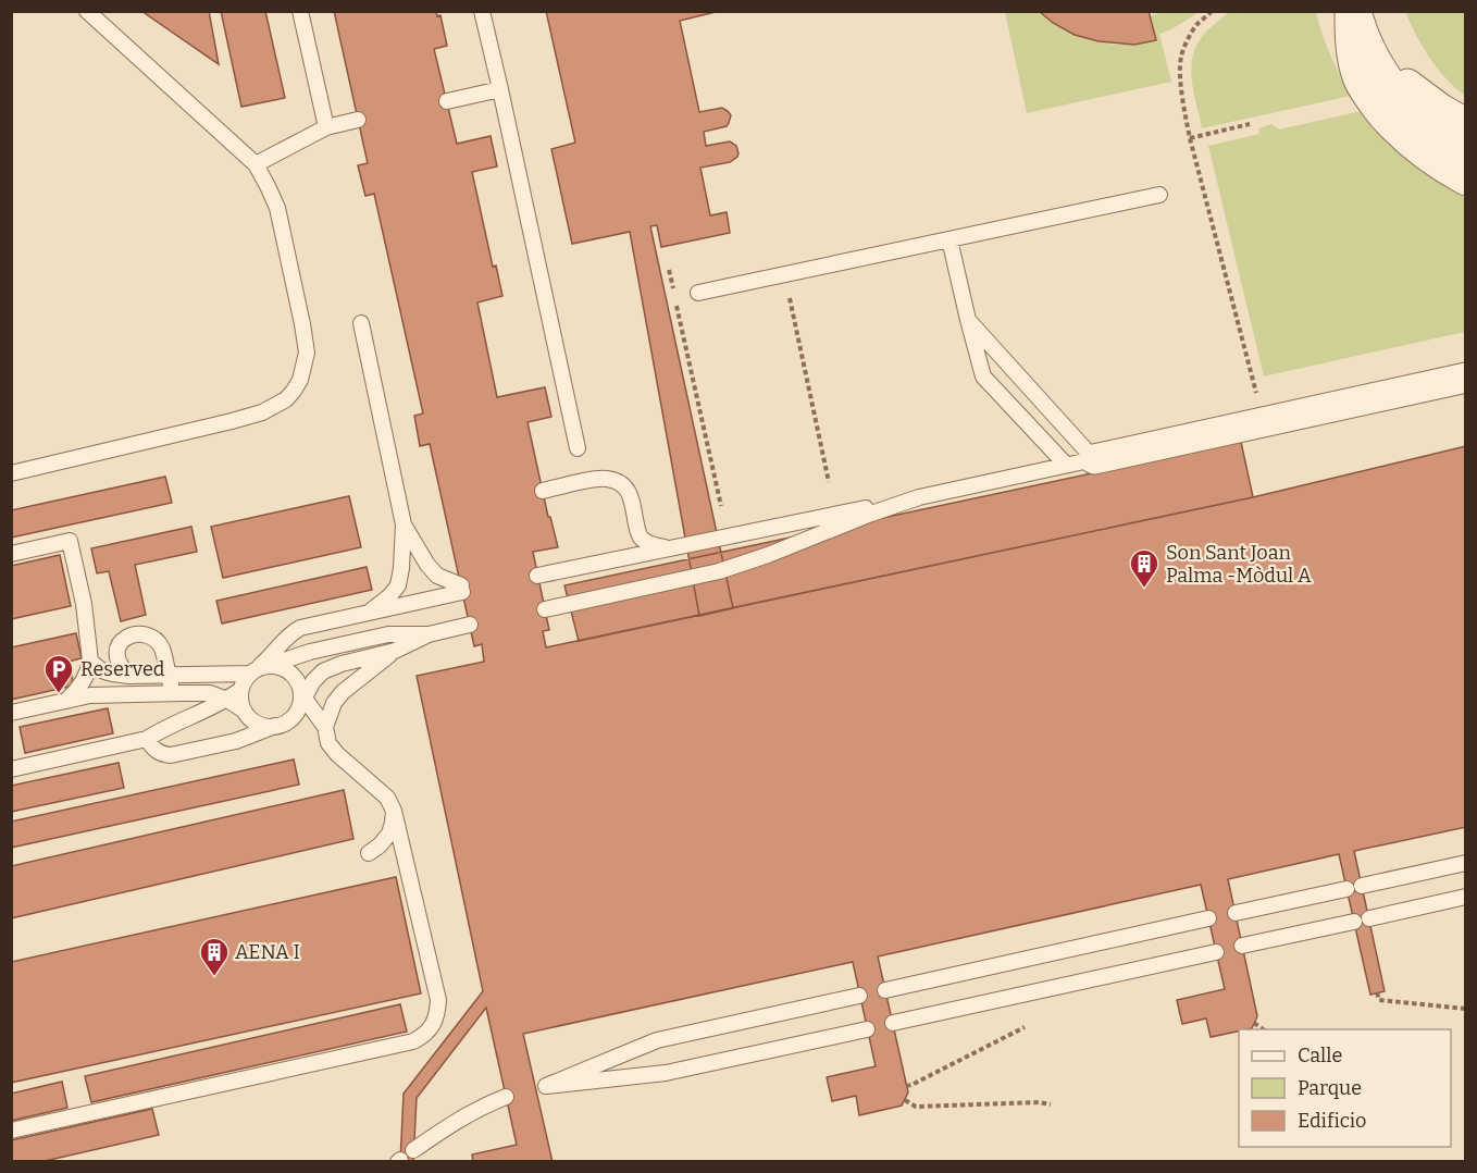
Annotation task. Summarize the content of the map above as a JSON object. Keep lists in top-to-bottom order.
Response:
{
  "places": {
    "building": ["Son Sant Joan Palma -Mòdul A", "AENA I"],
    "parking": ["Reserved"]
  },
  "legend": ["Calle", "Parque", "Edificio"]
}
